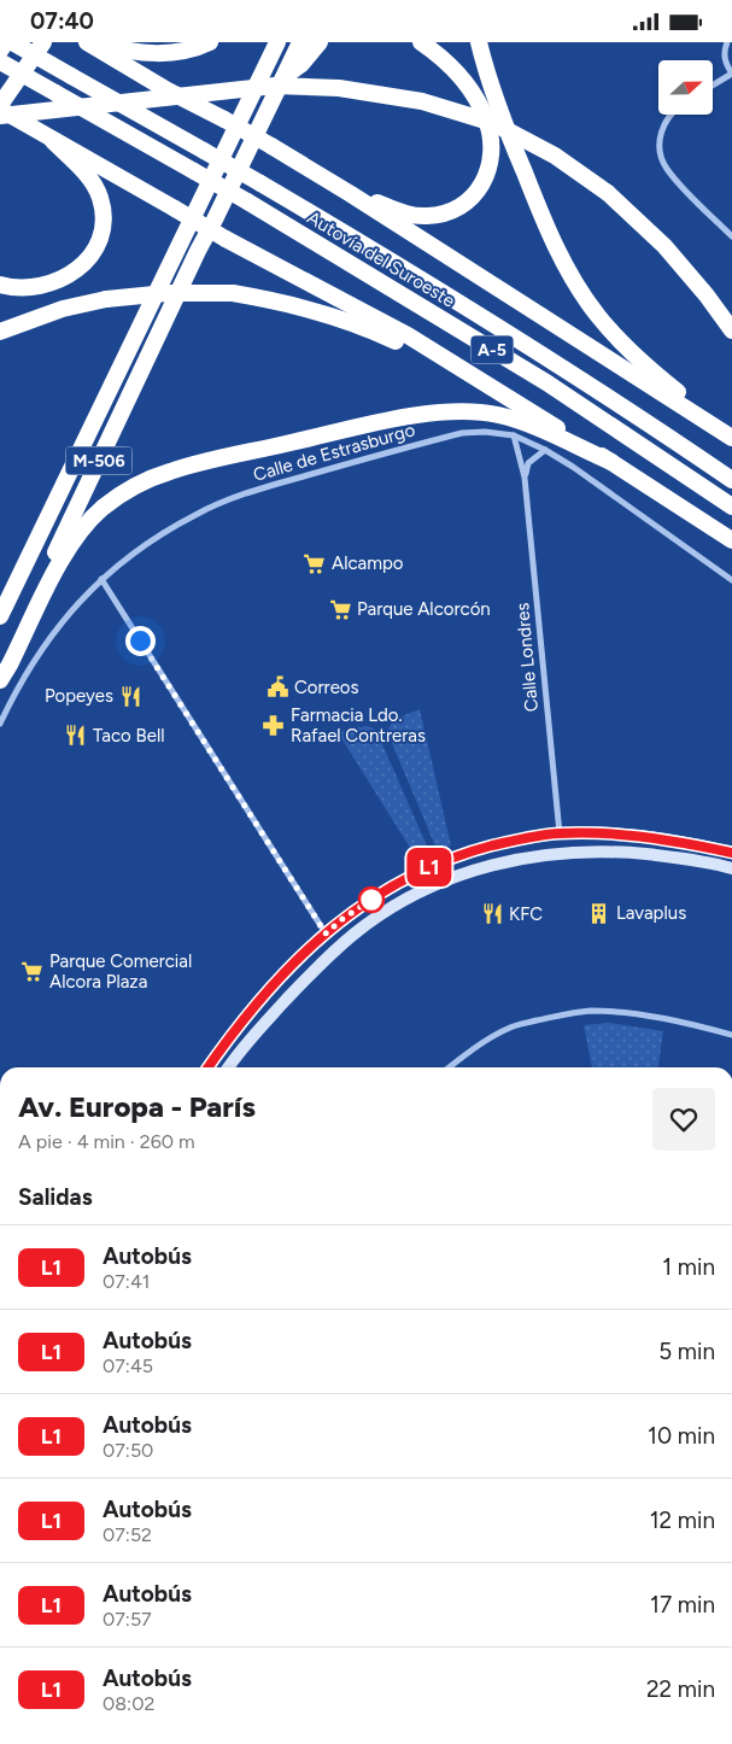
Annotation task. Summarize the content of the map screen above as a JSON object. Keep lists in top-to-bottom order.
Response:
{
  "streets": {
    "highway": ["Autovía del Suroeste", "A-5", "M-506"],
    "street": ["Calle de Estrasburgo", "Calle Londres"]
  },
  "crossings": [
    ["Calle de Estrasburgo", "Calle Londres"]
  ],
  "places": {
    "supermarket": ["Alcampo", "Parque Alcorcón", "Parque Comercial Alcora Plaza"],
    "public building": ["Correos"],
    "restaurant": ["Popeyes", "Taco Bell", "KFC"],
    "pharmacy": ["Farmacia Ldo. Rafael Contreras"],
    "building": ["Lavaplus"]
  },
  "lines": ["bus line L1"],
  "north": "right",
  "page": {
    "status": "07:40",
    "on_map": "L1",
    "heading": [
      ["Av. Europa - París", "A pie · 4 min · 260 m"],
      "Salidas"
    ],
    "list": [
      {
        "mark": "L1",
        "name": "Autobús",
        "note": "07:41",
        "value": "1 min"
      },
      {
        "mark": "L1",
        "name": "Autobús",
        "note": "07:45",
        "value": "5 min"
      },
      {
        "mark": "L1",
        "name": "Autobús",
        "note": "07:50",
        "value": "10 min"
      },
      {
        "mark": "L1",
        "name": "Autobús",
        "note": "07:52",
        "value": "12 min"
      },
      {
        "mark": "L1",
        "name": "Autobús",
        "note": "07:57",
        "value": "17 min"
      },
      {
        "mark": "L1",
        "name": "Autobús",
        "note": "08:02",
        "value": "22 min"
      }
    ]
  }
}
